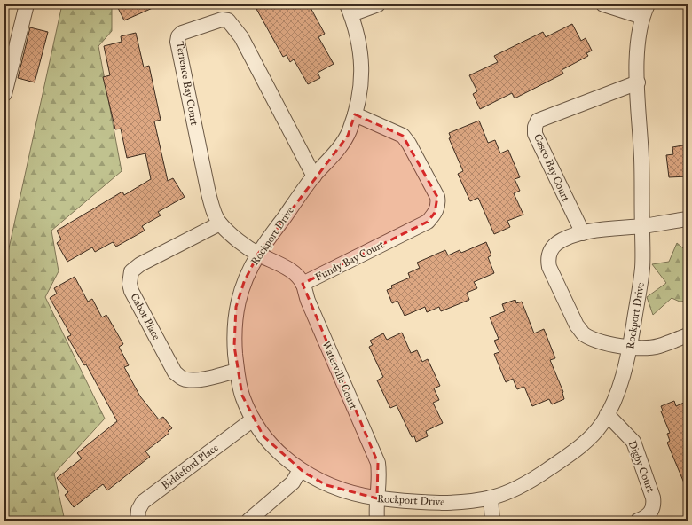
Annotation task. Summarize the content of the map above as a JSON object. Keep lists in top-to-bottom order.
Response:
{
  "streets": {
    "street": [
      "Terrence Bay Court",
      "Casco Bay Court",
      "Rockport Drive",
      "Fundy Bay Court",
      "Cabot Place",
      "Waterville Court",
      "Biddeford Place",
      "Digby Court"
    ]
  },
  "crossings": [
    ["Terrence Bay Court", "Rockport Drive"],
    ["Terrence Bay Court", "Cabot Place"],
    ["Casco Bay Court", "Rockport Drive"],
    ["Rockport Drive", "Fundy Bay Court"],
    ["Rockport Drive", "Cabot Place"],
    ["Rockport Drive", "Waterville Court"],
    ["Rockport Drive", "Biddeford Place"],
    ["Rockport Drive", "Digby Court"],
    ["Fundy Bay Court", "Waterville Court"]
  ]
}
